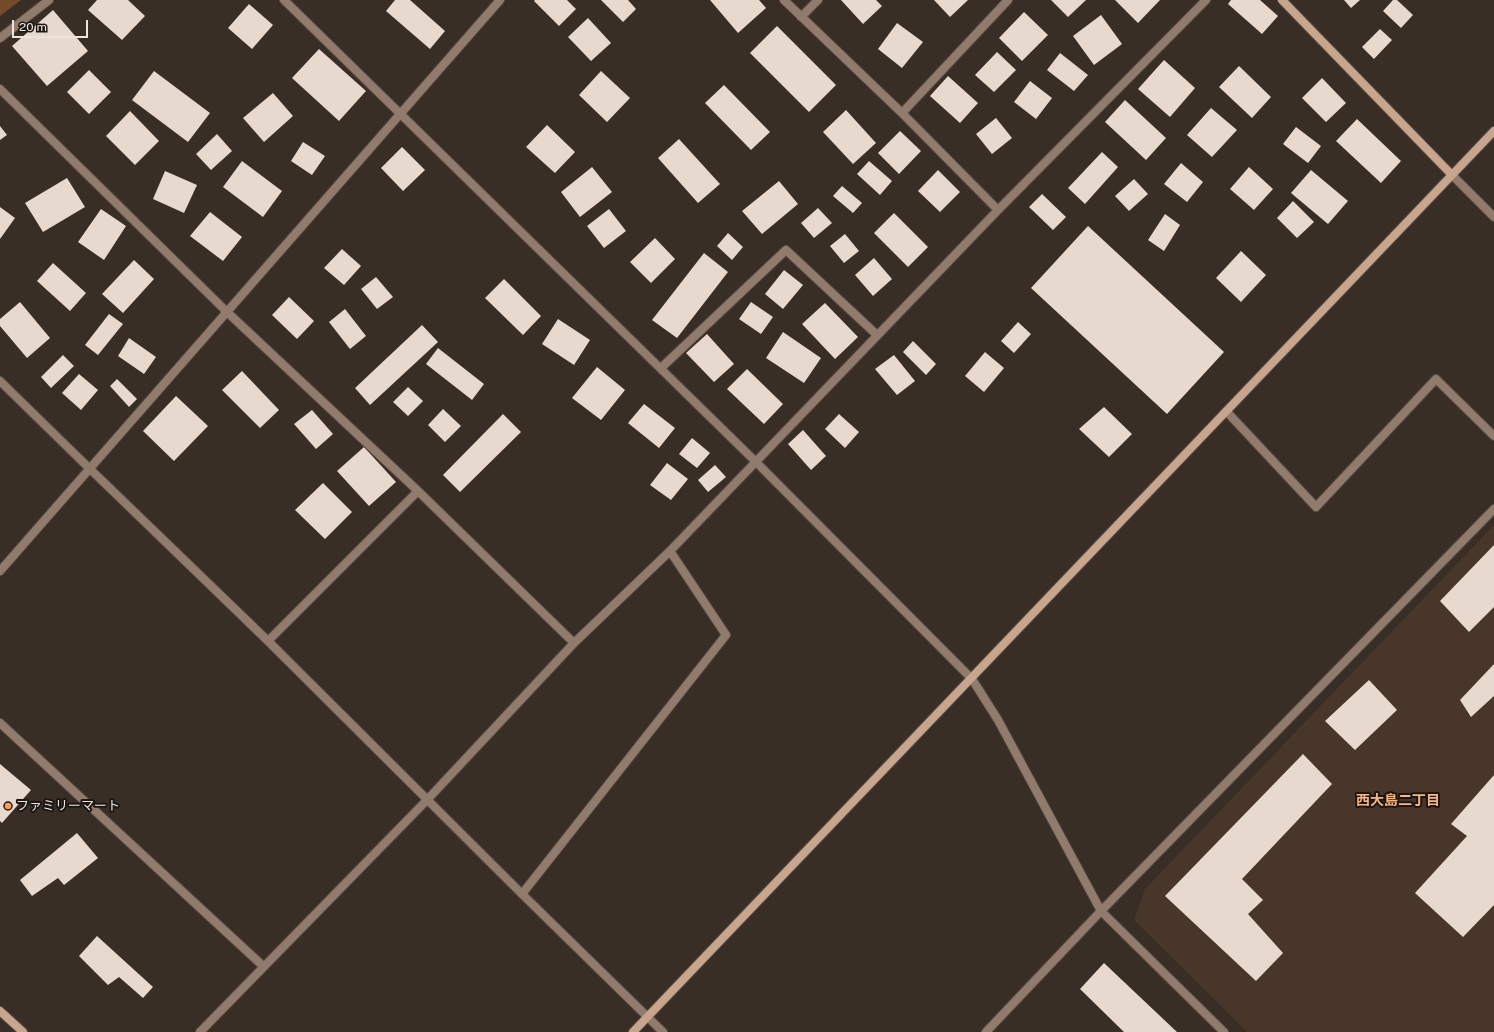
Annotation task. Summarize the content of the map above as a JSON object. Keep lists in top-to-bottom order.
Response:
{
  "districts": ["西大島二丁目"],
  "places": ["ファミリーマート"],
  "scale_bar": "20 m"
}
